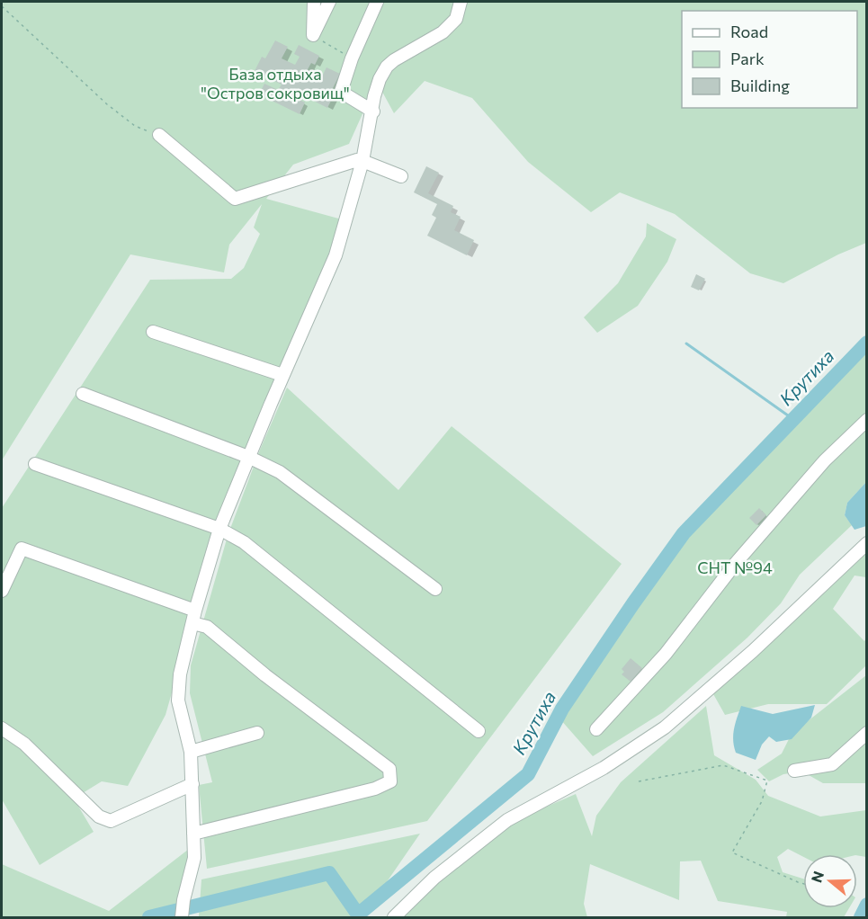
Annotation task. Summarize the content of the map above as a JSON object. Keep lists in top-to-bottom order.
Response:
{
  "water": ["Крутиха"],
  "parks": ["База отдыха \"Остров сокровищ\"", "СНТ №94"],
  "legend": ["Road", "Park", "Building"],
  "north": "left"
}
